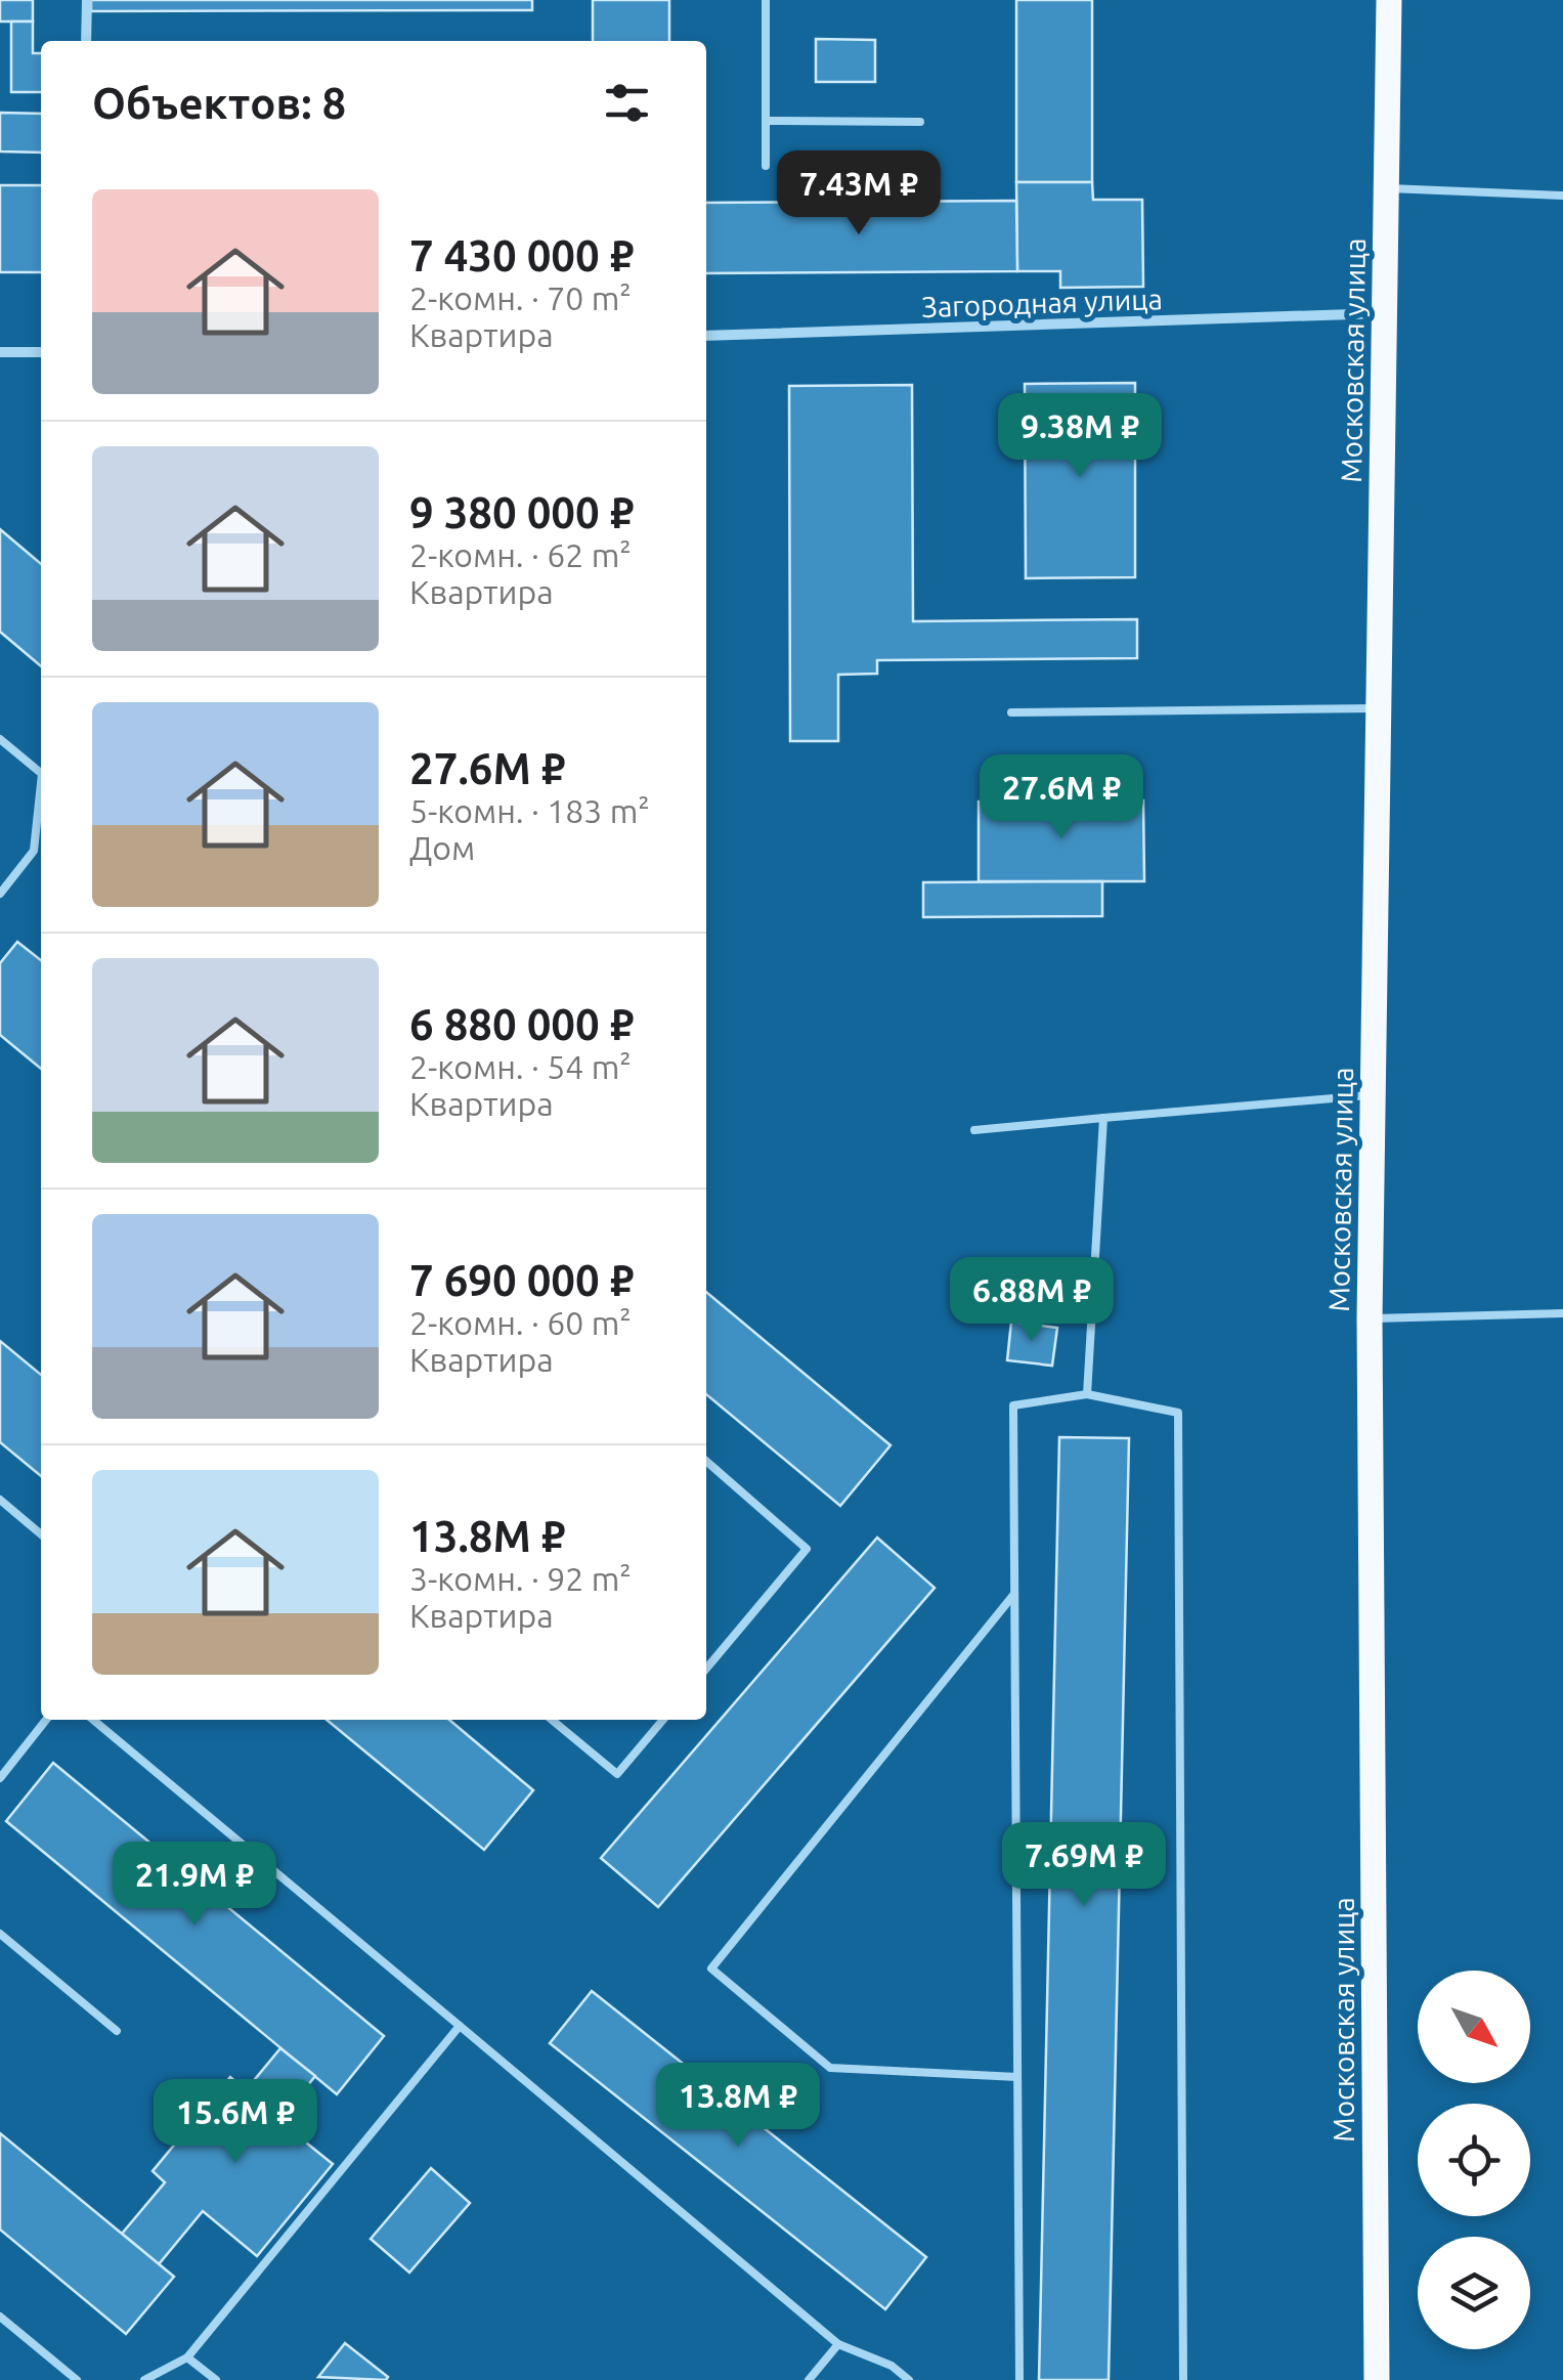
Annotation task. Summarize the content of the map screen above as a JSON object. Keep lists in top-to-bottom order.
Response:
{
  "streets": {
    "main road": ["Московская улица"],
    "street": ["Загородная улица"]
  },
  "crossings": [
    ["Загородная улица", "Московская улица"]
  ],
  "north": "bottom right",
  "page": {
    "heading": "Объектов: 8",
    "price": [
      "7.43M ₽",
      "9.38M ₽",
      "27.6M ₽",
      "6.88M ₽",
      "7.69M ₽",
      "21.9M ₽",
      "13.8M ₽",
      "15.6M ₽"
    ],
    "list": [
      {
        "name": "7 430 000 ₽",
        "note": "2-комн. · 70 m² · Квартира"
      },
      {
        "name": "9 380 000 ₽",
        "note": "2-комн. · 62 m² · Квартира"
      },
      {
        "name": "27.6M ₽",
        "note": "5-комн. · 183 m² · Дом"
      },
      {
        "name": "6 880 000 ₽",
        "note": "2-комн. · 54 m² · Квартира"
      },
      {
        "name": "7 690 000 ₽",
        "note": "2-комн. · 60 m² · Квартира"
      },
      {
        "name": "13.8M ₽",
        "note": "3-комн. · 92 m² · Квартира"
      }
    ]
  }
}
